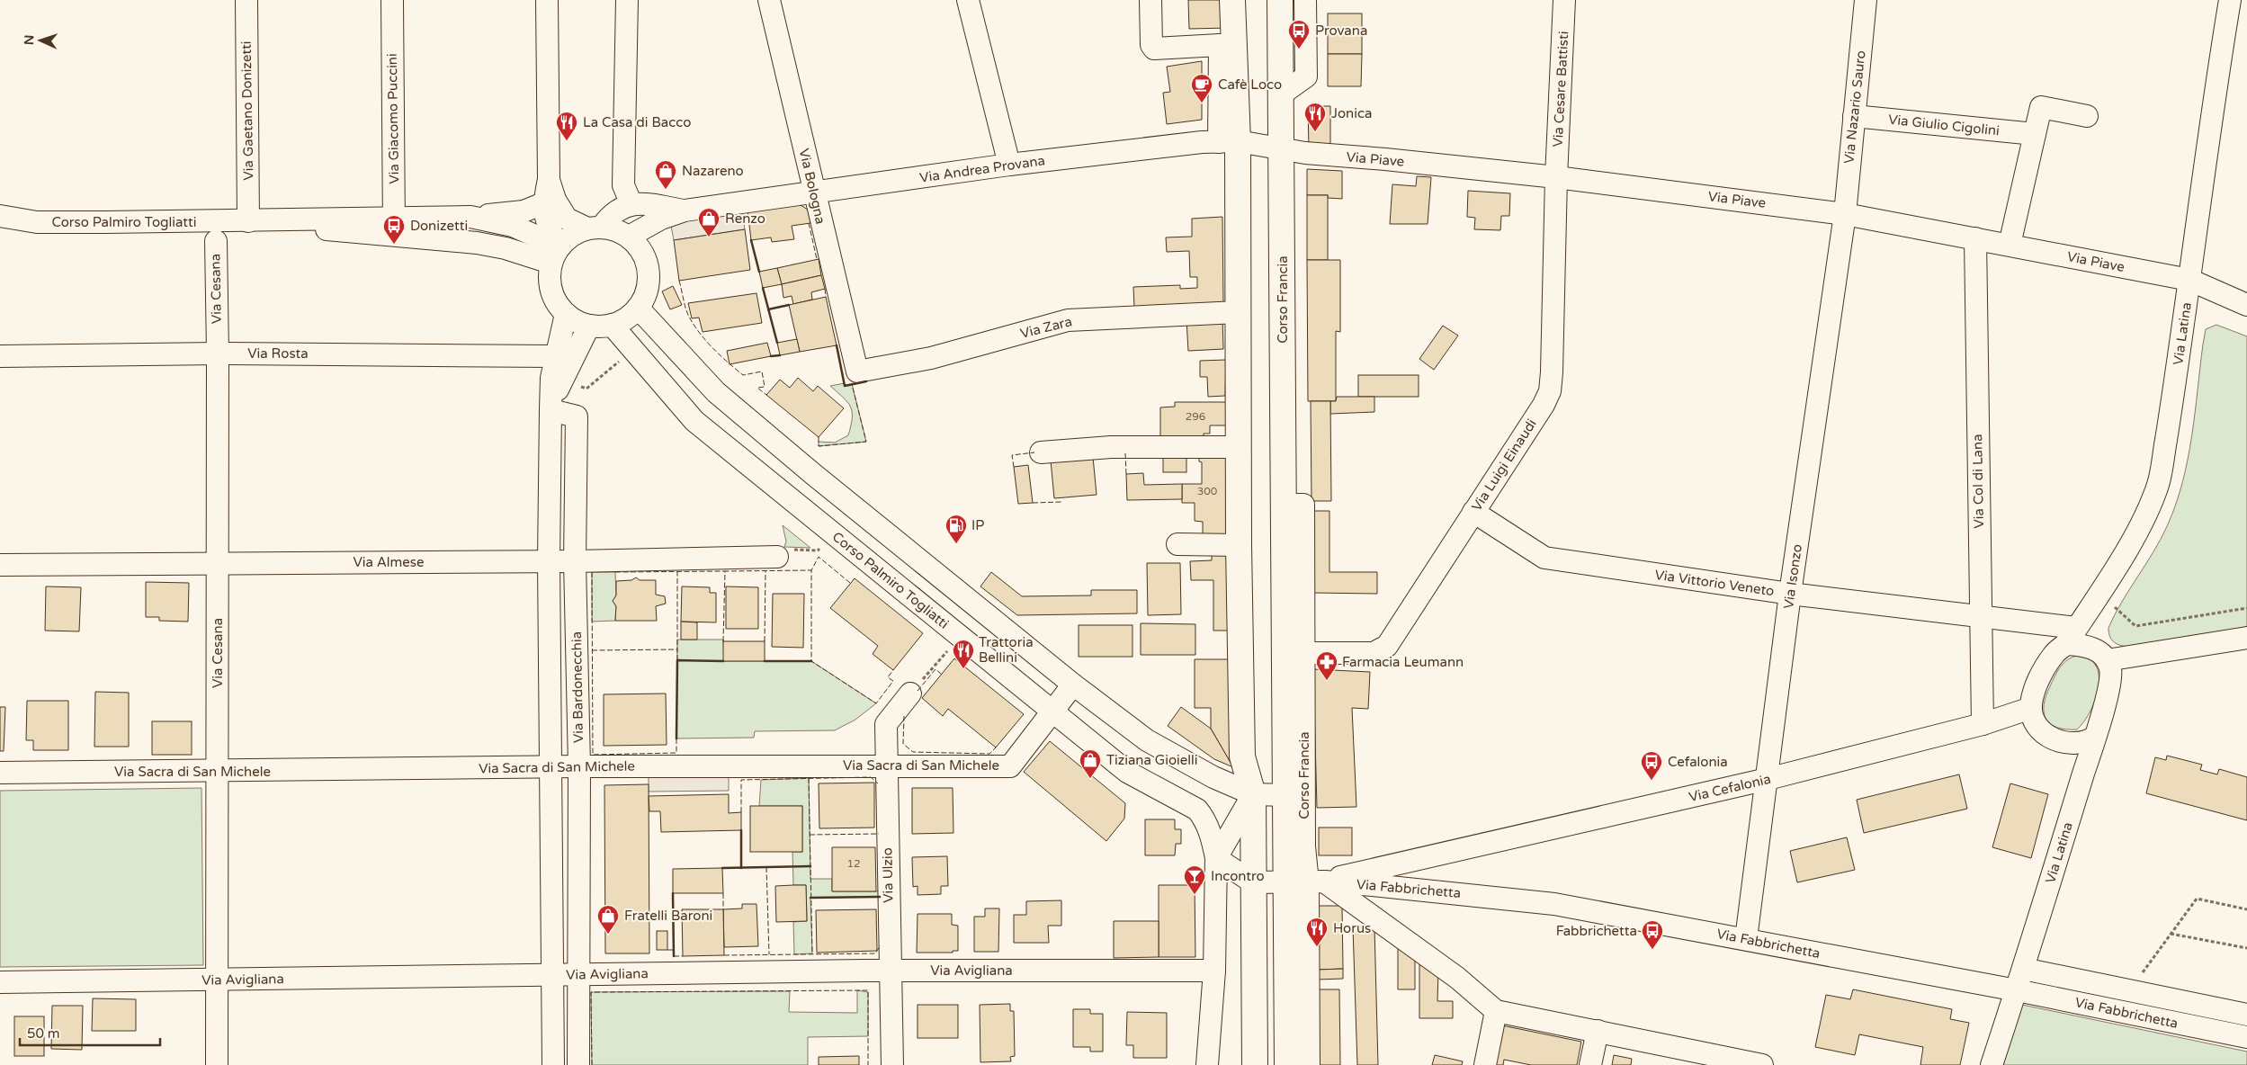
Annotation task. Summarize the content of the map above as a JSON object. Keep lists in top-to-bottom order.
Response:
{
  "streets": {
    "main road": ["Corso Francia"],
    "street": [
      "Via Cesare Battisti",
      "Via Nazario Sauro",
      "Via Gaetano Donizetti",
      "Via Giacomo Puccini",
      "Via Giulio Cigolini",
      "Via Piave",
      "Via Andrea Provana",
      "Via Bologna",
      "Corso Palmiro Togliatti",
      "Via Cesana",
      "Via Zara",
      "Via Latina",
      "Via Rosta",
      "Via Luigi Einaudi",
      "Via Col di Lana",
      "Via Almese",
      "Via Isonzo",
      "Via Vittorio Veneto",
      "Via Bardonecchia",
      "Via Sacra di San Michele",
      "Via Cefalonia",
      "Via Ulzio",
      "Via Fabbrichetta",
      "Via Avigliana"
    ]
  },
  "crossings": [
    ["Via Cesare Battisti", "Via Piave"],
    ["Via Cesare Battisti", "Via Luigi Einaudi"],
    ["Via Nazario Sauro", "Via Giulio Cigolini"],
    ["Via Nazario Sauro", "Via Piave"],
    ["Via Nazario Sauro", "Via Isonzo"],
    ["Via Gaetano Donizetti", "Corso Palmiro Togliatti"],
    ["Via Giacomo Puccini", "Corso Palmiro Togliatti"],
    ["Via Piave", "Via Andrea Provana"],
    ["Via Piave", "Corso Francia"],
    ["Via Piave", "Via Latina"],
    ["Via Piave", "Via Luigi Einaudi"],
    ["Via Piave", "Via Col di Lana"],
    ["Via Piave", "Via Isonzo"],
    ["Via Andrea Provana", "Via Bologna"],
    ["Via Andrea Provana", "Corso Palmiro Togliatti"],
    ["Via Andrea Provana", "Corso Francia"],
    ["Via Andrea Provana", "Via Bardonecchia"],
    ["Via Bologna", "Via Zara"],
    ["Corso Palmiro Togliatti", "Via Bardonecchia"],
    ["Corso Palmiro Togliatti", "Via Sacra di San Michele"],
    ["Via Cesana", "Via Rosta"],
    ["Via Cesana", "Via Almese"],
    ["Via Cesana", "Via Sacra di San Michele"],
    ["Via Cesana", "Via Avigliana"],
    ["Corso Francia", "Via Luigi Einaudi"],
    ["Corso Francia", "Via Cefalonia"],
    ["Corso Francia", "Via Fabbrichetta"],
    ["Via Latina", "Via Vittorio Veneto"],
    ["Via Latina", "Via Cefalonia"],
    ["Via Latina", "Via Fabbrichetta"],
    ["Via Rosta", "Via Bardonecchia"],
    ["Via Luigi Einaudi", "Via Vittorio Veneto"],
    ["Via Col di Lana", "Via Vittorio Veneto"],
    ["Via Col di Lana", "Via Cefalonia"],
    ["Via Almese", "Via Bardonecchia"],
    ["Via Isonzo", "Via Vittorio Veneto"],
    ["Via Isonzo", "Via Cefalonia"],
    ["Via Isonzo", "Via Fabbrichetta"],
    ["Via Vittorio Veneto", "Via Cefalonia"],
    ["Via Bardonecchia", "Via Sacra di San Michele"],
    ["Via Bardonecchia", "Via Avigliana"],
    ["Via Sacra di San Michele", "Via Ulzio"],
    ["Via Cefalonia", "Via Fabbrichetta"],
    ["Via Ulzio", "Via Avigliana"]
  ],
  "places": {
    "bus stop": [
      "Provana",
      "Donizetti",
      "Cefalonia",
      "Fabbrichetta"
    ],
    "cafe": ["Cafè Loco"],
    "restaurant": [
      "Jonica",
      "La Casa di Bacco",
      "Trattoria Bellini",
      "Horus"
    ],
    "shop": [
      "Nazareno",
      "Renzo",
      "Tiziana Gioielli",
      "Fratelli Baroni"
    ],
    "fuel station": ["IP"],
    "pharmacy": ["Farmacia Leumann"],
    "bar": ["Incontro"]
  },
  "house_numbers": ["296", "300", "12"],
  "scale_bar": "50 m",
  "north": "left"
}
